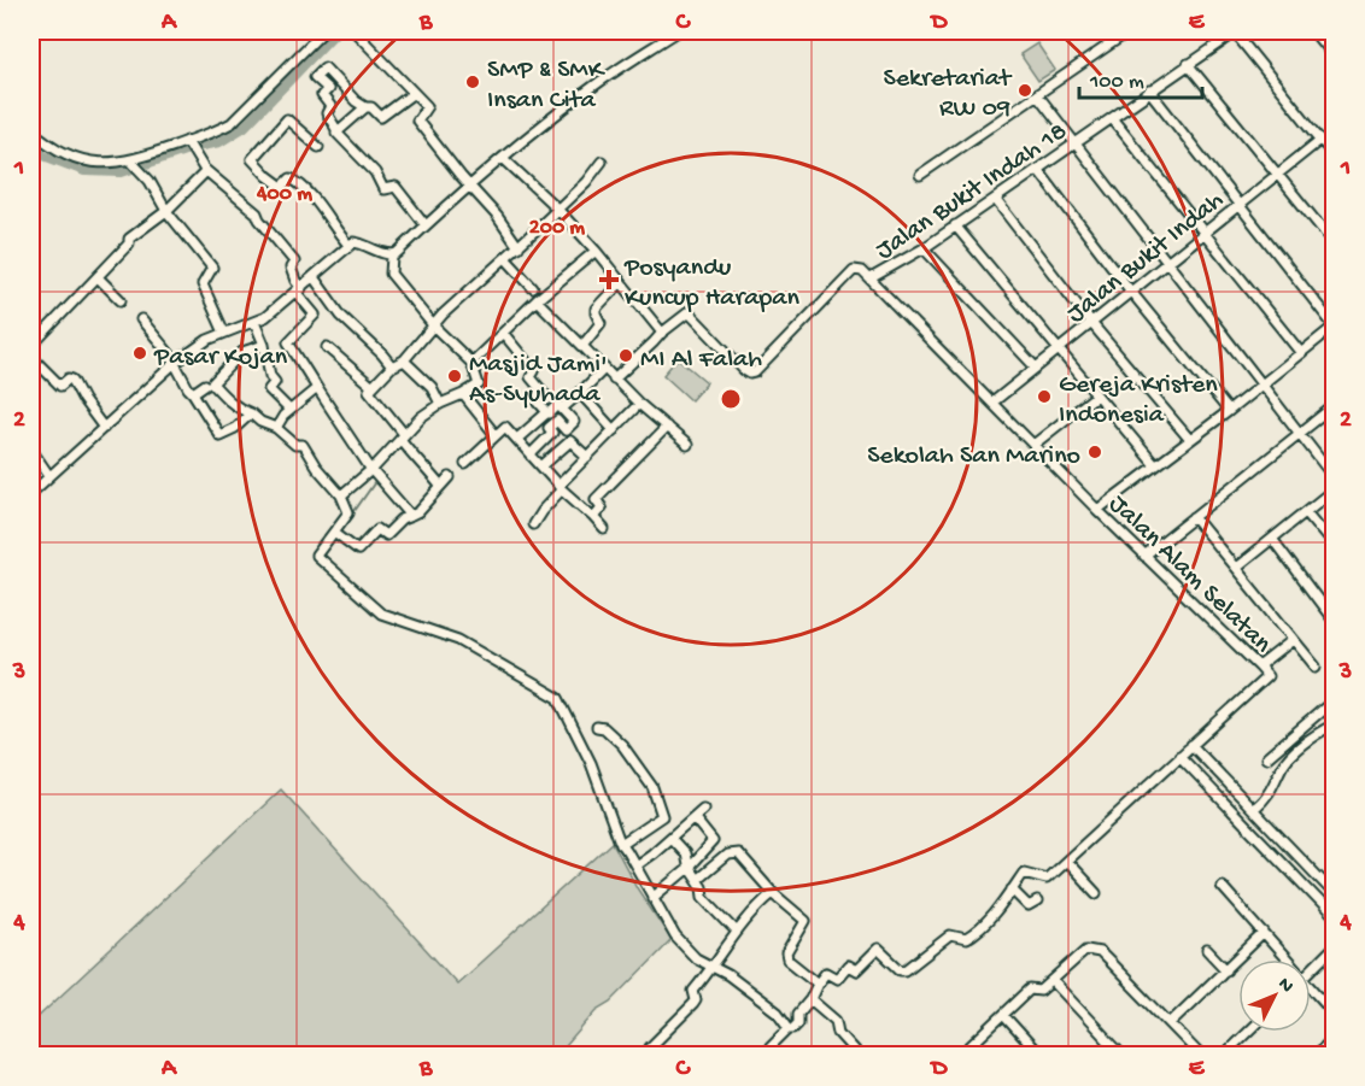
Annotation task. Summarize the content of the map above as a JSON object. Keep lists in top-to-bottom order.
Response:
{
  "streets": {
    "street": ["Jalan Bukit Indah 18", "Jalan Bukit Indah", "Jalan Alam Selatan"]
  },
  "crossings": [
    ["Jalan Bukit Indah 18", "Jalan Alam Selatan"],
    ["Jalan Bukit Indah", "Jalan Alam Selatan"]
  ],
  "places": {
    "other": [
      "SMP & SMK Insan Cita",
      "Sekretariat RW 09",
      "Pasar Kojan",
      "MI Al Falah",
      "Masjid Jami' As-Syuhada",
      "Gereja Kristen Indonesia",
      "Sekolah San Marino"
    ],
    "health": ["Posyandu Kuncup Harapan"]
  },
  "scale_bar": "100 m",
  "north": "top right",
  "grid": {
    "columns": [
      "A",
      "B",
      "C",
      "D",
      "E"
    ],
    "rows": [
      "1",
      "2",
      "3",
      "4"
    ]
  },
  "rings": ["400 m", "200 m"]
}
